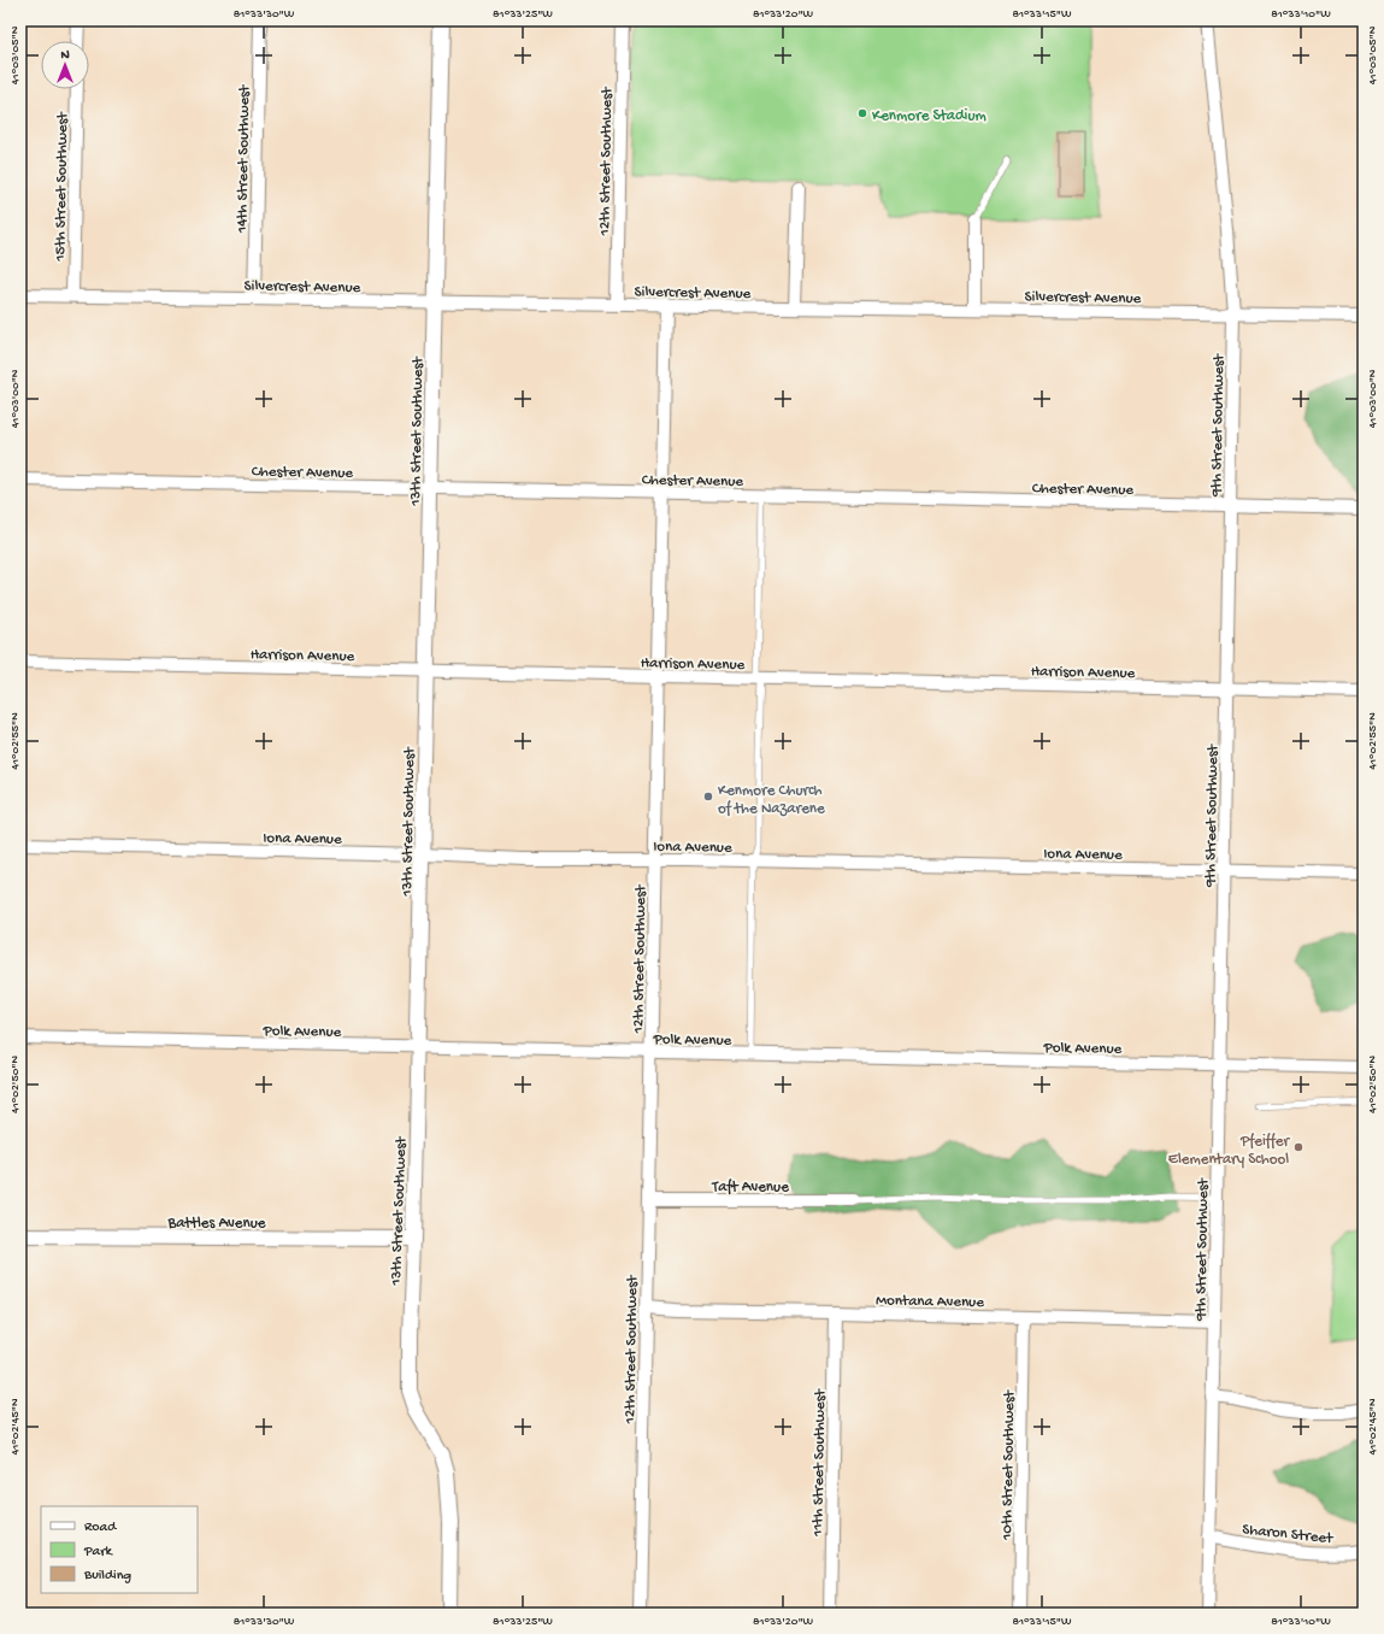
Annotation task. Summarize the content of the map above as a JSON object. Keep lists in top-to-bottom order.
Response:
{
  "streets": {
    "street": [
      "14th Street Southwest",
      "12th Street Southwest",
      "15th Street Southwest",
      "Silvercrest Avenue",
      "9th Street Southwest",
      "13th Street Southwest",
      "Chester Avenue",
      "Harrison Avenue",
      "Iona Avenue",
      "Polk Avenue",
      "Taft Avenue",
      "Battles Avenue",
      "Montana Avenue",
      "11th Street Southwest",
      "10th Street Southwest",
      "Sharon Street"
    ]
  },
  "crossings": [
    ["14th Street Southwest", "Silvercrest Avenue"],
    ["12th Street Southwest", "Silvercrest Avenue"],
    ["12th Street Southwest", "Chester Avenue"],
    ["12th Street Southwest", "Harrison Avenue"],
    ["12th Street Southwest", "Iona Avenue"],
    ["12th Street Southwest", "Polk Avenue"],
    ["12th Street Southwest", "Taft Avenue"],
    ["12th Street Southwest", "Montana Avenue"],
    ["15th Street Southwest", "Silvercrest Avenue"],
    ["Silvercrest Avenue", "9th Street Southwest"],
    ["Silvercrest Avenue", "13th Street Southwest"],
    ["9th Street Southwest", "Chester Avenue"],
    ["9th Street Southwest", "Harrison Avenue"],
    ["9th Street Southwest", "Iona Avenue"],
    ["9th Street Southwest", "Polk Avenue"],
    ["9th Street Southwest", "Montana Avenue"],
    ["9th Street Southwest", "Sharon Street"],
    ["13th Street Southwest", "Chester Avenue"],
    ["13th Street Southwest", "Harrison Avenue"],
    ["13th Street Southwest", "Iona Avenue"],
    ["13th Street Southwest", "Polk Avenue"],
    ["13th Street Southwest", "Battles Avenue"],
    ["Montana Avenue", "11th Street Southwest"],
    ["Montana Avenue", "10th Street Southwest"]
  ],
  "places": ["Kenmore Stadium", "Kenmore Church of the Nazarene", "Pfeiffer Elementary School"],
  "legend": ["Road", "Park", "Building"],
  "north": "top",
  "coordinates": [
    "81°33'30\"W",
    "81°33'25\"W",
    "81°33'20\"W",
    "81°33'15\"W",
    "81°33'10\"W",
    "41°03'05\"N",
    "41°03'00\"N",
    "41°02'55\"N",
    "41°02'50\"N",
    "41°02'45\"N"
  ]
}
